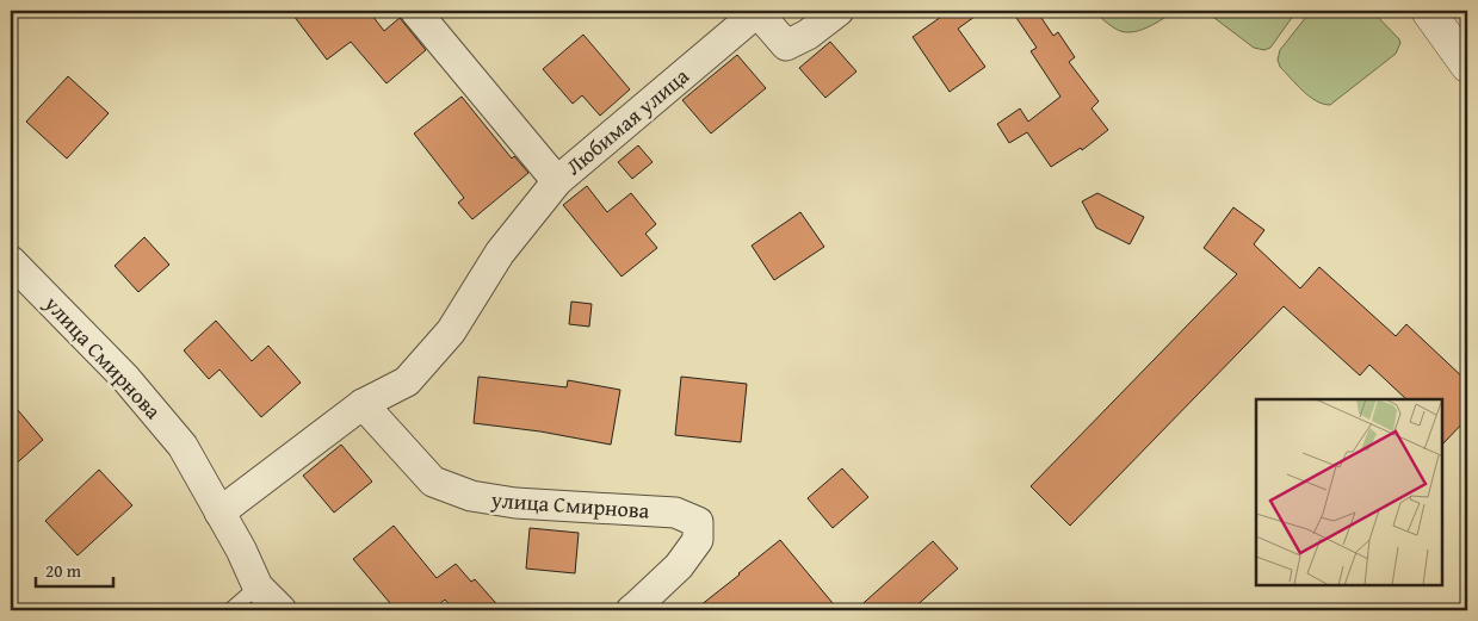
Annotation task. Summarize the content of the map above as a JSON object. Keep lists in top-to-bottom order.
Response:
{
  "streets": {
    "street": ["Любимая улица", "улица Смирнова"]
  },
  "scale_bar": "20 m"
}
